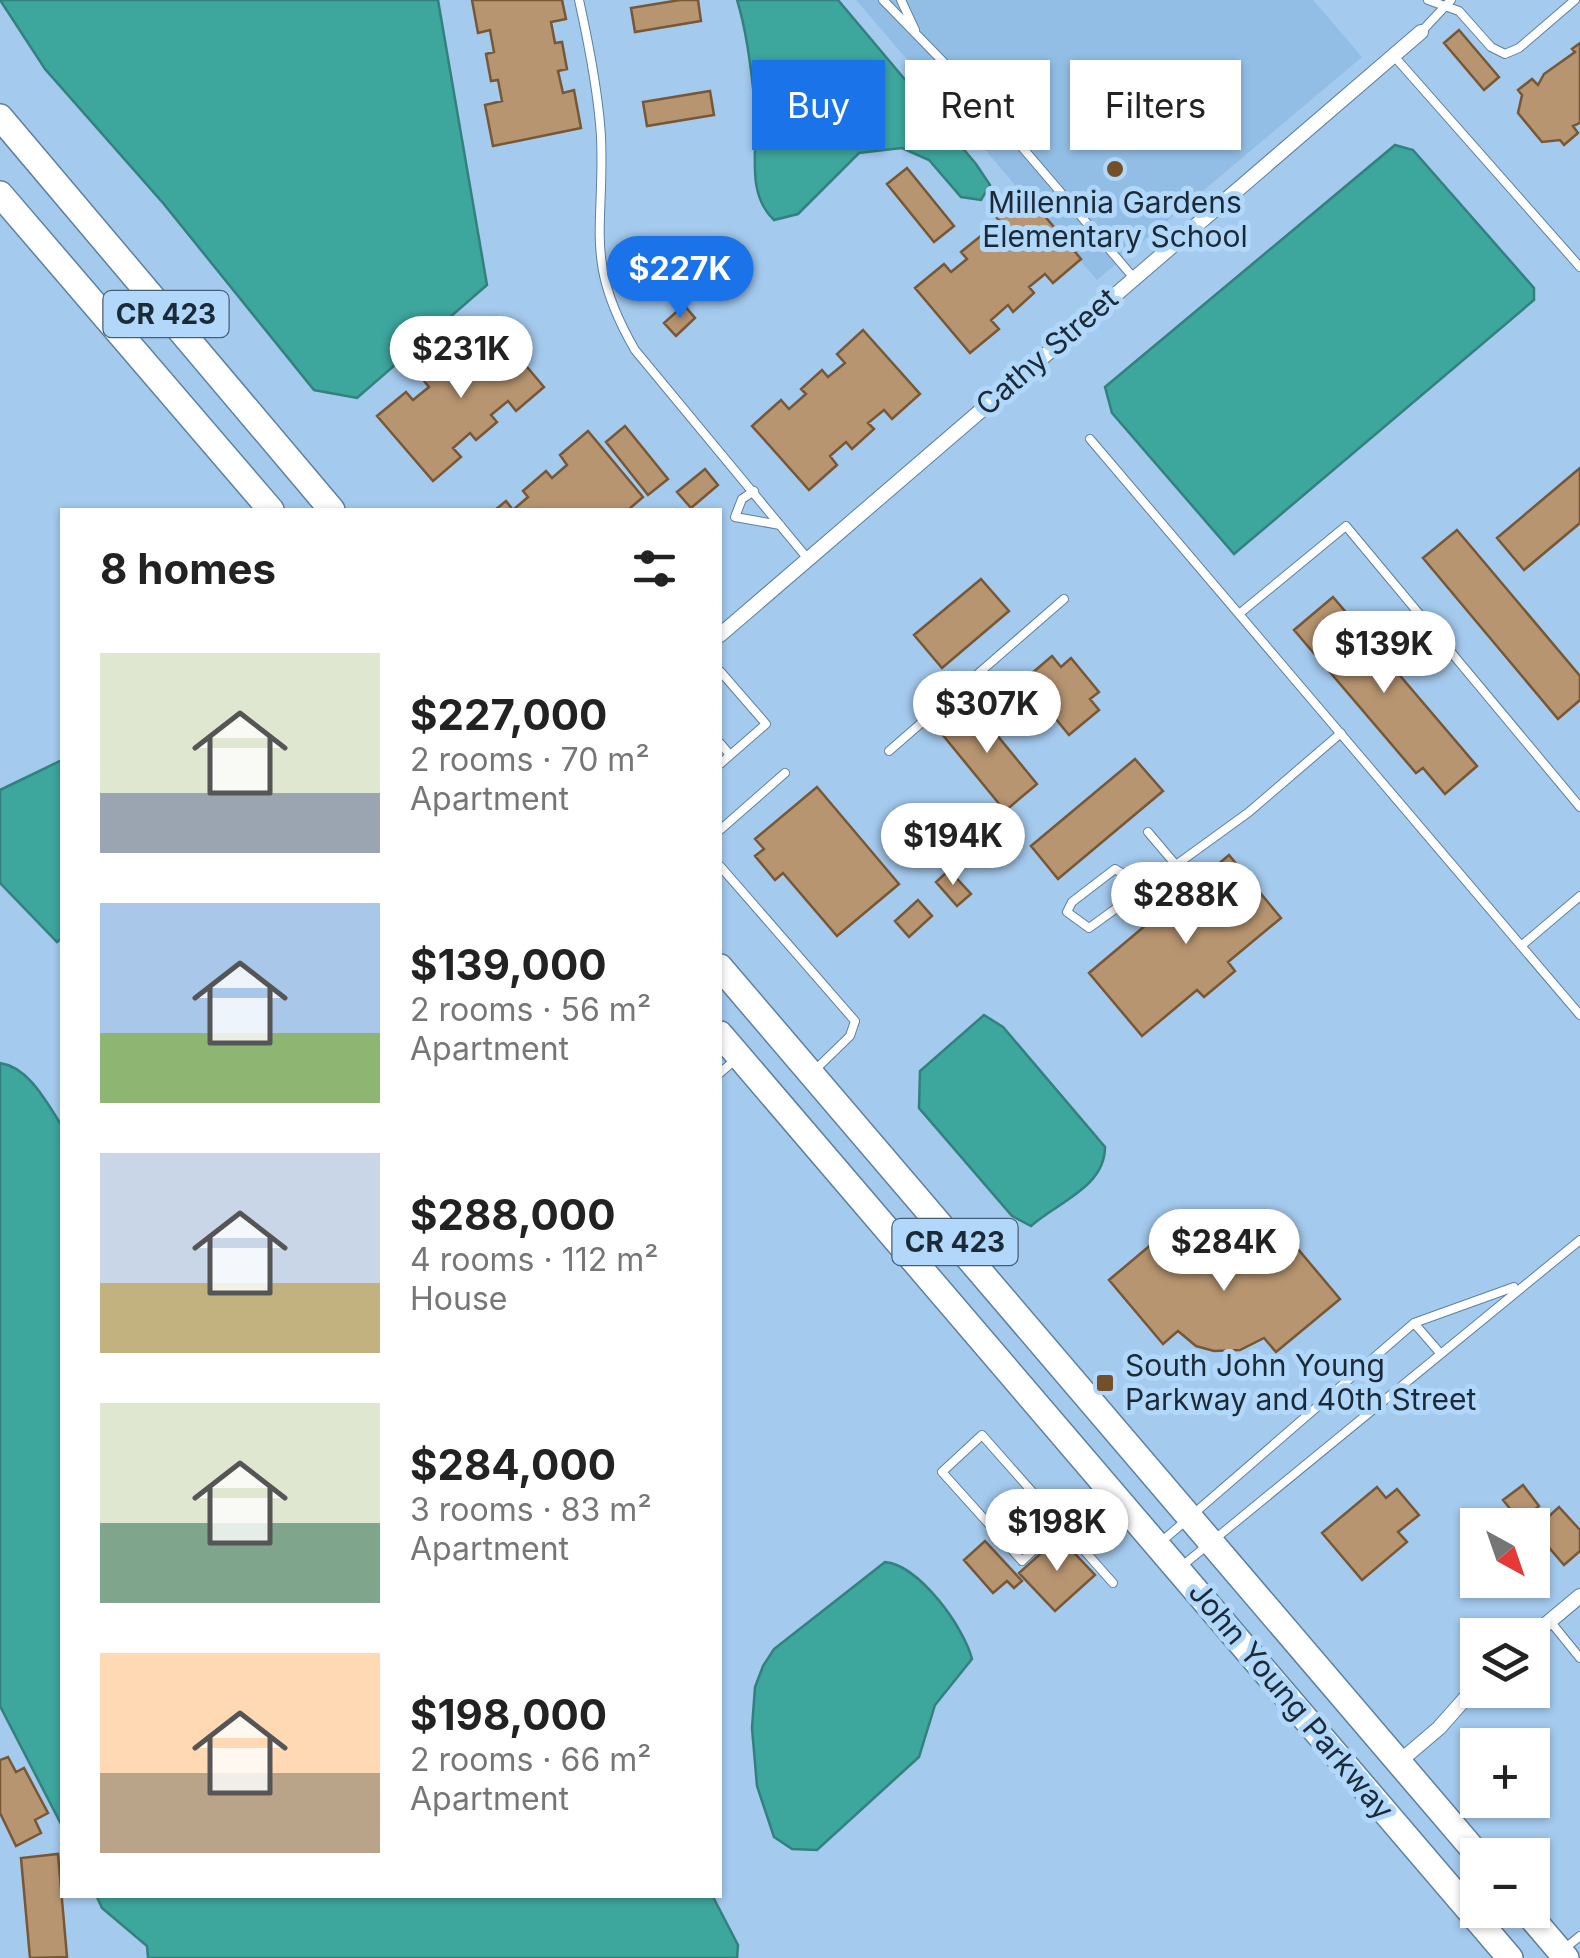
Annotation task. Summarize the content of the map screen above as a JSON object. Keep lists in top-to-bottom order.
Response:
{
  "streets": {
    "highway": ["CR 423", "John Young Parkway"],
    "street": ["Cathy Street"]
  },
  "places": {
    "other": ["Millennia Gardens Elementary School"],
    "transit": ["South John Young Parkway and 40th Street"]
  },
  "north": "bottom right",
  "page": {
    "chip": ["Buy", "Rent", "Filters"],
    "price": [
      "$227K",
      "$231K",
      "$139K",
      "$307K",
      "$194K",
      "$288K",
      "$284K",
      "$198K"
    ],
    "heading": "8 homes",
    "list": [
      {
        "name": "$227,000",
        "note": "2 rooms · 70 m² · Apartment"
      },
      {
        "name": "$139,000",
        "note": "2 rooms · 56 m² · Apartment"
      },
      {
        "name": "$288,000",
        "note": "4 rooms · 112 m² · House"
      },
      {
        "name": "$284,000",
        "note": "3 rooms · 83 m² · Apartment"
      },
      {
        "name": "$198,000",
        "note": "2 rooms · 66 m² · Apartment"
      }
    ],
    "map_buttons": ["+", "−"]
  }
}
